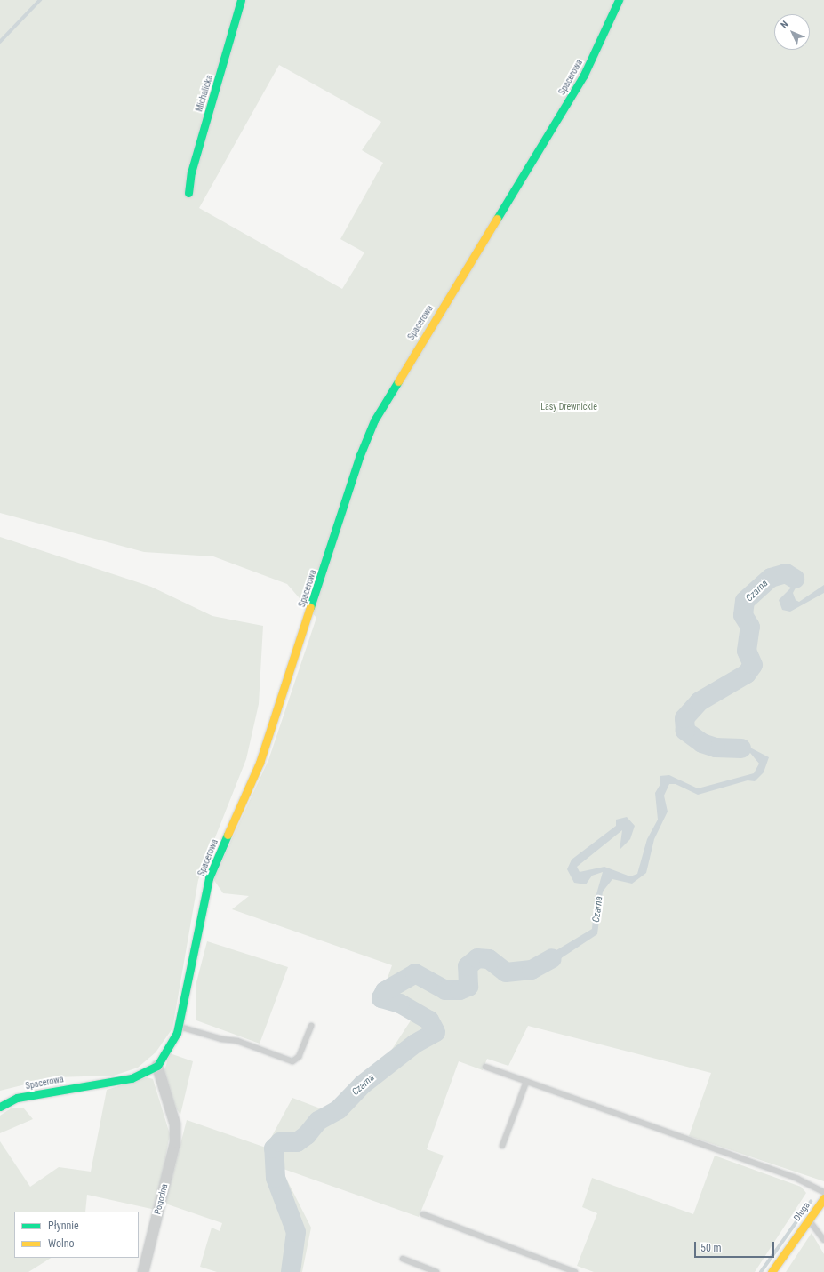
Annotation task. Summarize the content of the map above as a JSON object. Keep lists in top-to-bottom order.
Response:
{
  "streets": {
    "street": [
      "Spacerowa",
      "Michalicka",
      "Pogodna",
      "Długa"
    ]
  },
  "crossings": [
    ["Spacerowa", "Pogodna"]
  ],
  "water": ["Czarna"],
  "parks": ["Lasy Drewnickie"],
  "legend": ["Płynnie", "Wolno"],
  "scale_bar": "50 m",
  "north": "top left"
}
